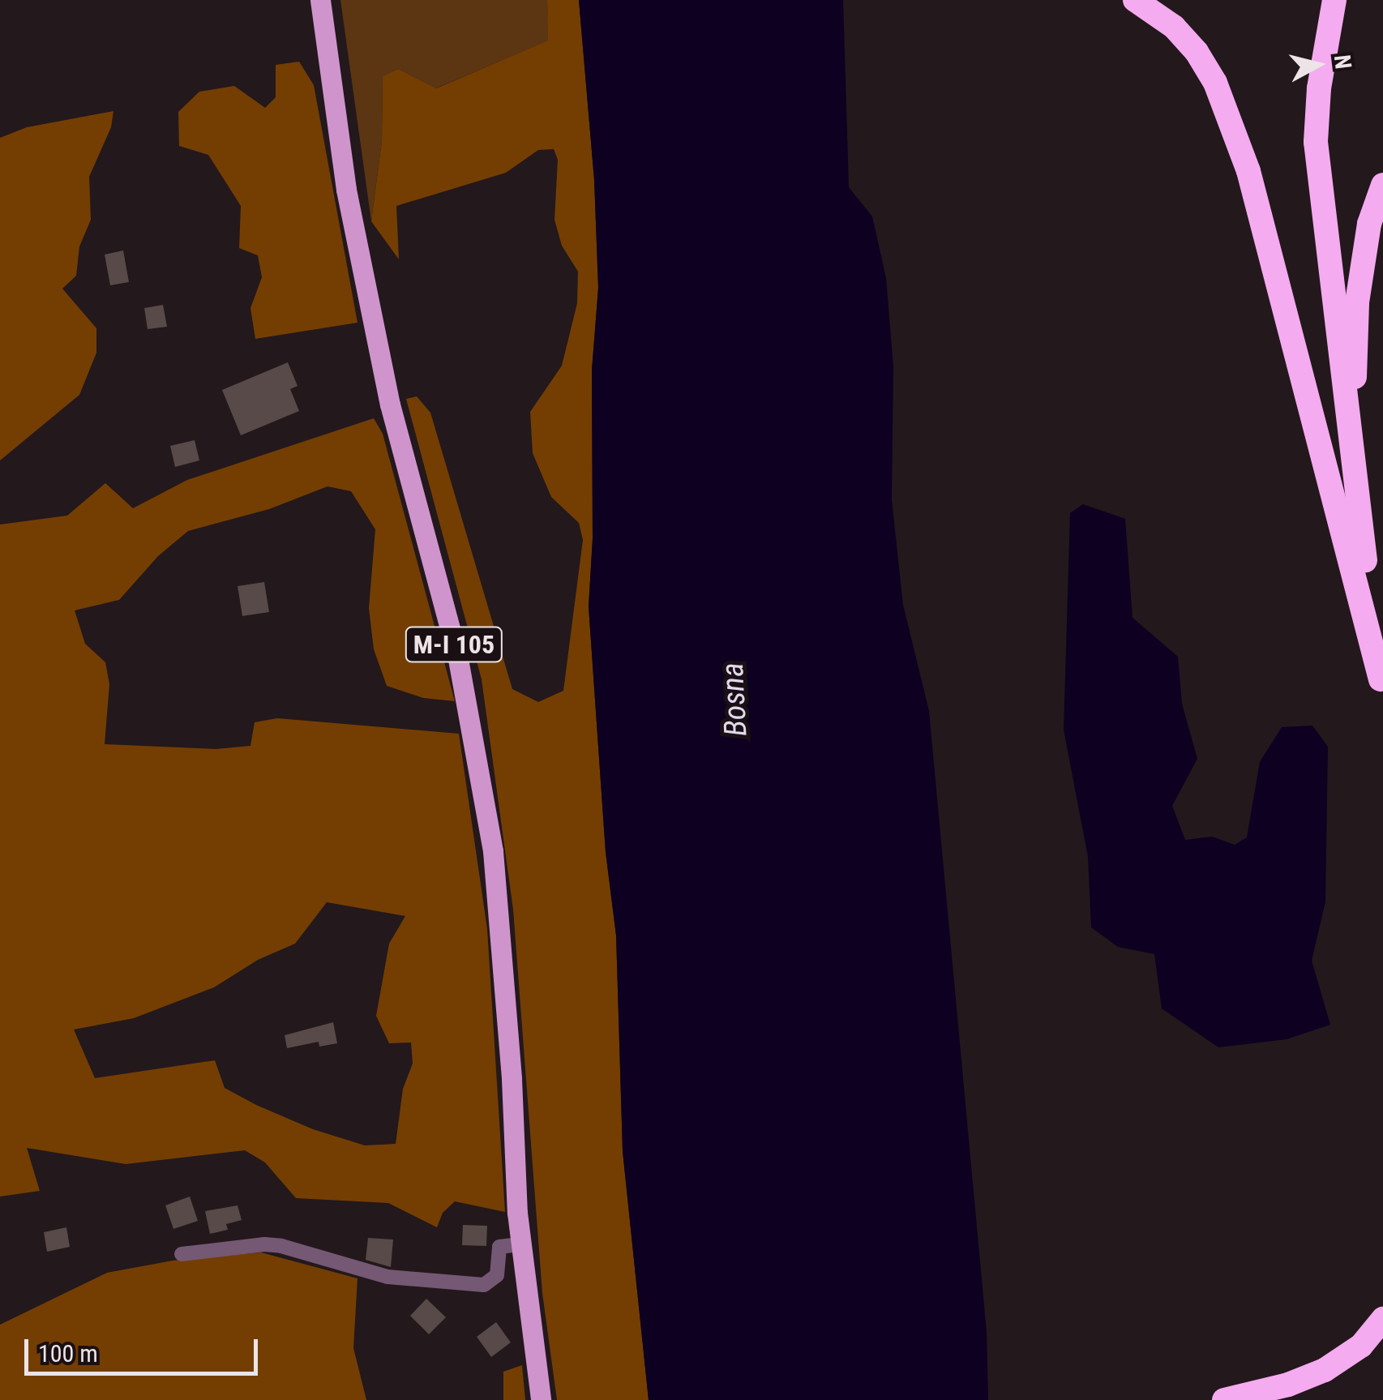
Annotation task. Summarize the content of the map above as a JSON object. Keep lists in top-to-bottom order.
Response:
{
  "streets": {
    "main road": ["M-I 105"]
  },
  "water": ["Bosna"],
  "scale_bar": "100 m",
  "north": "right"
}
